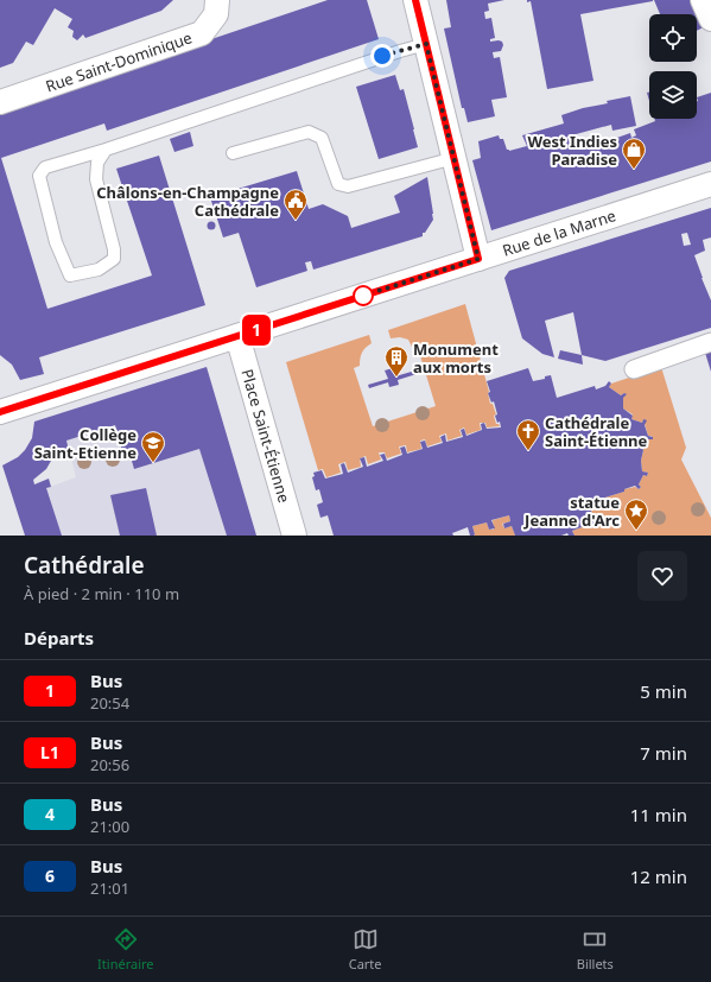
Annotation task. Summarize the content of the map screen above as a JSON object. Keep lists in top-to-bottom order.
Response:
{
  "streets": {
    "street": ["Rue Saint-Dominique", "Rue de la Marne", "Place Saint-Étienne"]
  },
  "crossings": [
    ["Rue de la Marne", "Place Saint-Étienne"]
  ],
  "places": {
    "shop": ["West Indies Paradise"],
    "public building": ["Châlons-en-Champagne Cathédrale"],
    "building": ["Monument aux morts"],
    "church": ["Cathédrale Saint-Étienne"],
    "school or university": ["Collège Saint-Etienne"],
    "place": ["statue Jeanne d'Arc"]
  },
  "lines": ["bus line 1"],
  "page": {
    "on_map": "1",
    "heading": [
      ["Cathédrale", "À pied · 2 min · 110 m"],
      "Départs"
    ],
    "list": [
      {
        "mark": "1",
        "name": "Bus",
        "note": "20:54",
        "value": "5 min"
      },
      {
        "mark": "L1",
        "name": "Bus",
        "note": "20:56",
        "value": "7 min"
      },
      {
        "mark": "4",
        "name": "Bus",
        "note": "21:00",
        "value": "11 min"
      },
      {
        "mark": "6",
        "name": "Bus",
        "note": "21:01",
        "value": "12 min"
      }
    ],
    "tabs": ["Itinéraire", "Carte", "Billets"]
  }
}
